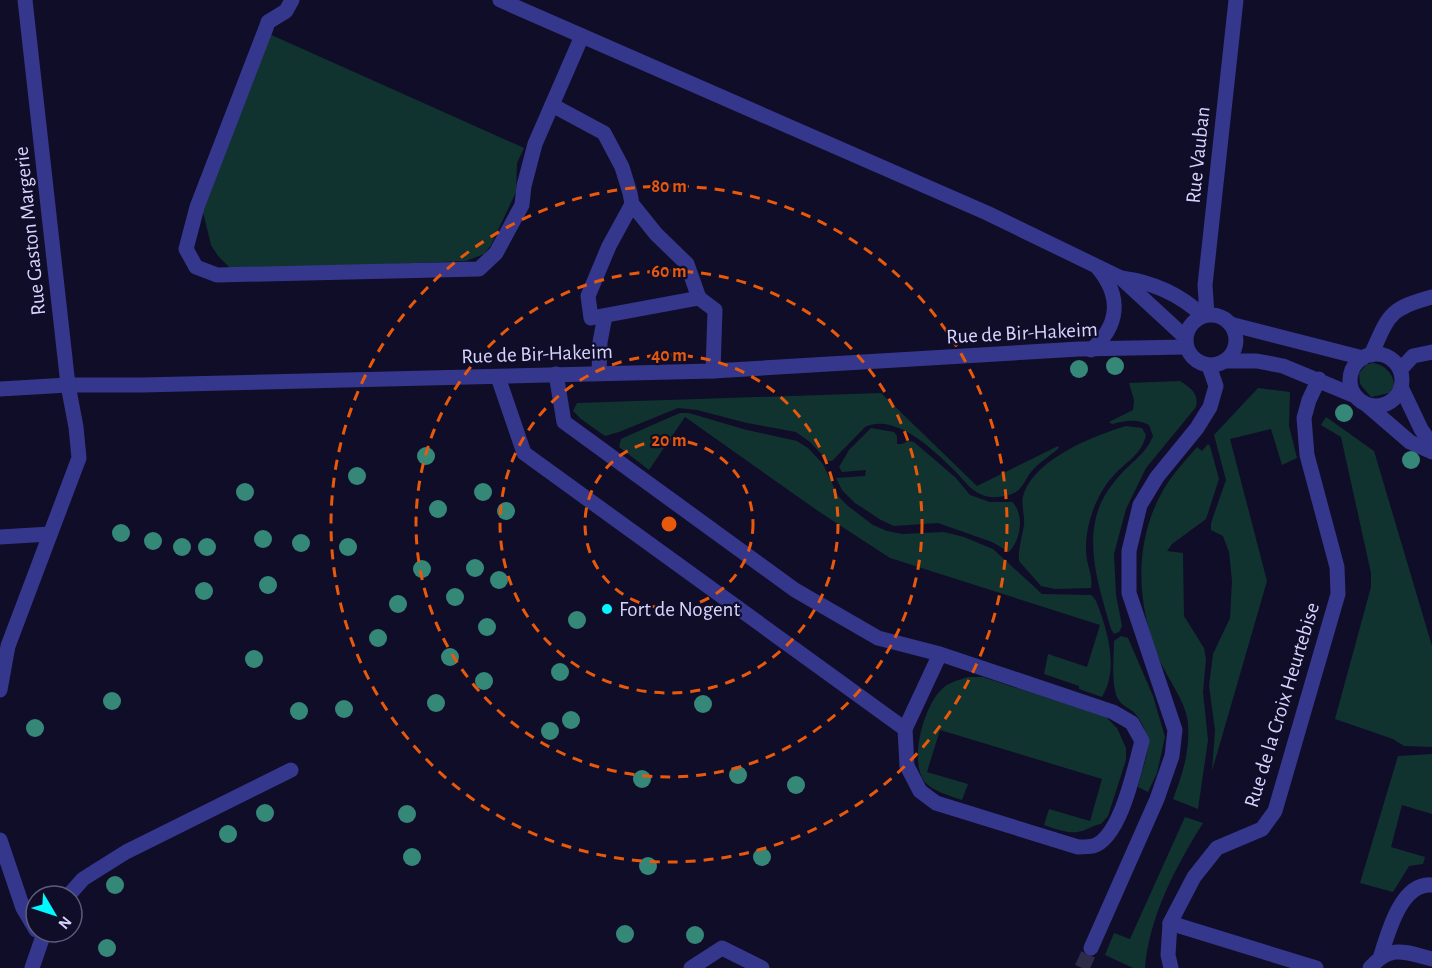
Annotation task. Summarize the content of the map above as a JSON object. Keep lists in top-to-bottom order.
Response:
{
  "streets": {
    "street": [
      "Rue Vauban",
      "Rue Gaston Margerie",
      "Rue de Bir-Hakeim",
      "Rue de la Croix Heurtebise"
    ]
  },
  "crossings": [
    ["Rue Vauban", "Rue de Bir-Hakeim"],
    ["Rue Gaston Margerie", "Rue de Bir-Hakeim"]
  ],
  "places": ["Fort de Nogent"],
  "north": "bottom right",
  "rings": [
    "80 m",
    "60 m",
    "40 m",
    "20 m"
  ]
}
